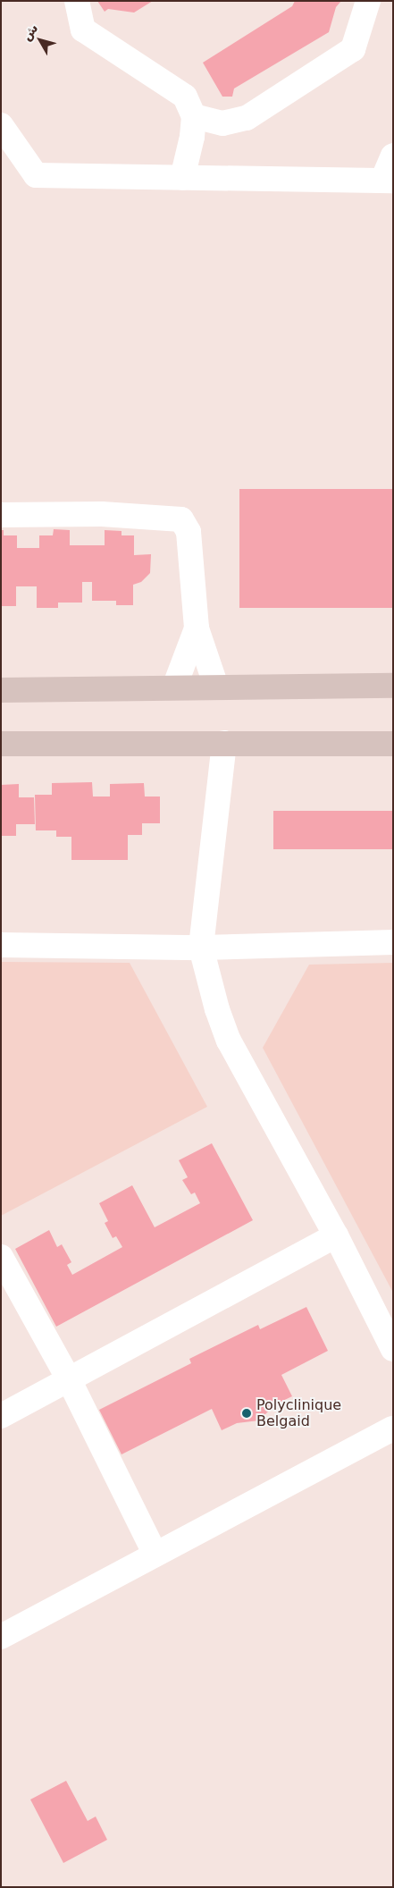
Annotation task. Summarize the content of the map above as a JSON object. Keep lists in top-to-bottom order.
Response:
{
  "places": ["Polyclinique Belgaid"],
  "north": "top left"
}
